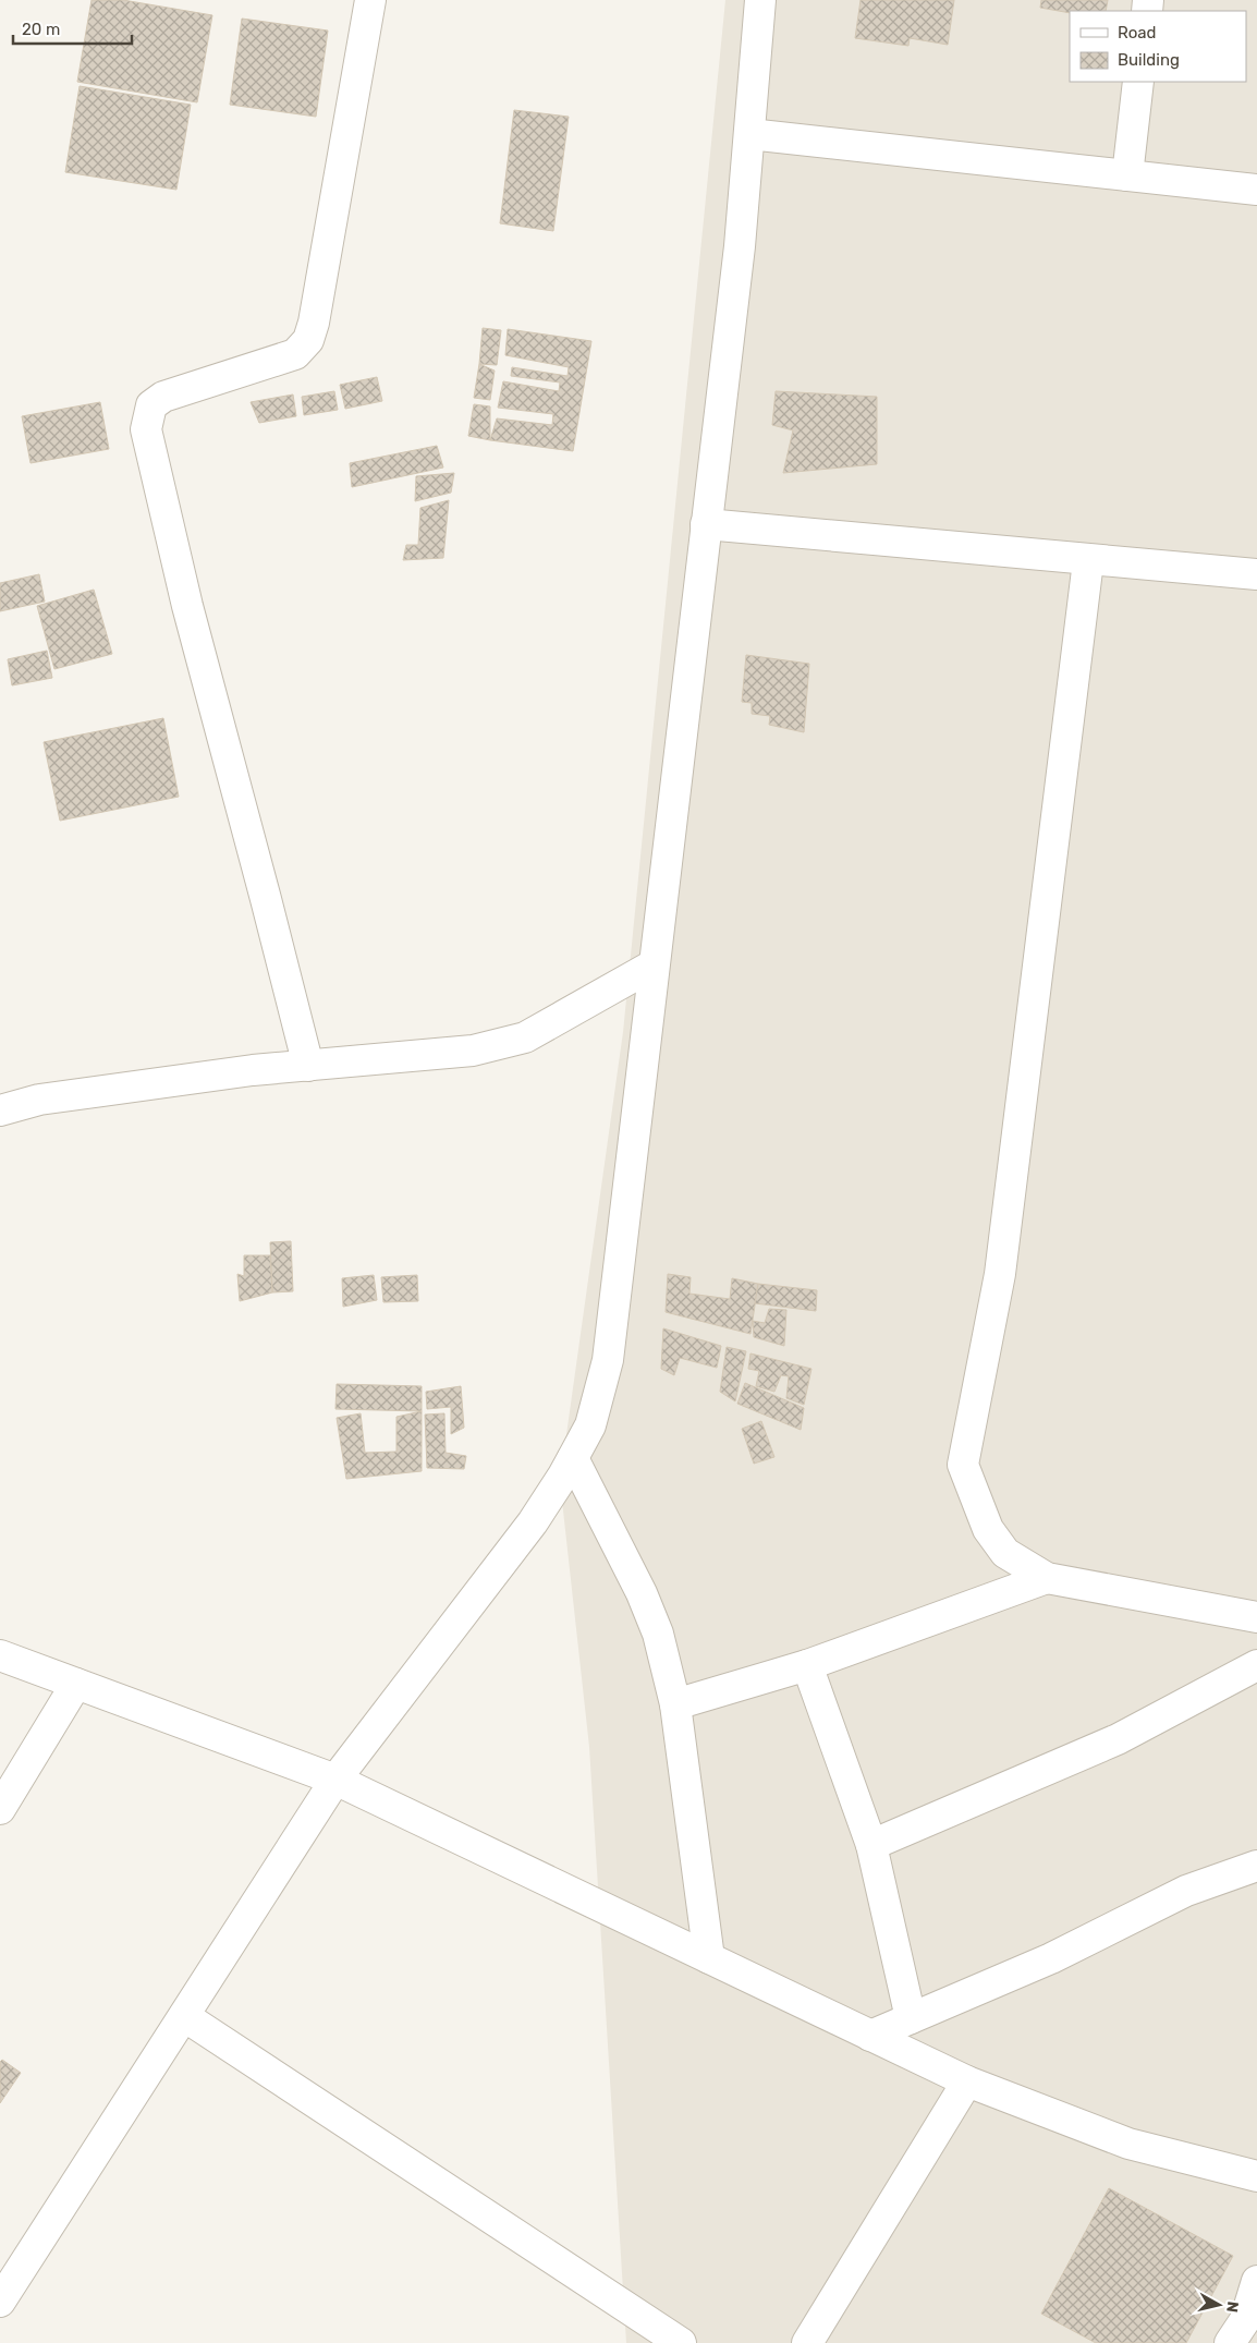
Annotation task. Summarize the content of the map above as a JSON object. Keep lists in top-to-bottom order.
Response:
{
  "legend": ["Road", "Building"],
  "scale_bar": "20 m",
  "north": "right"
}
